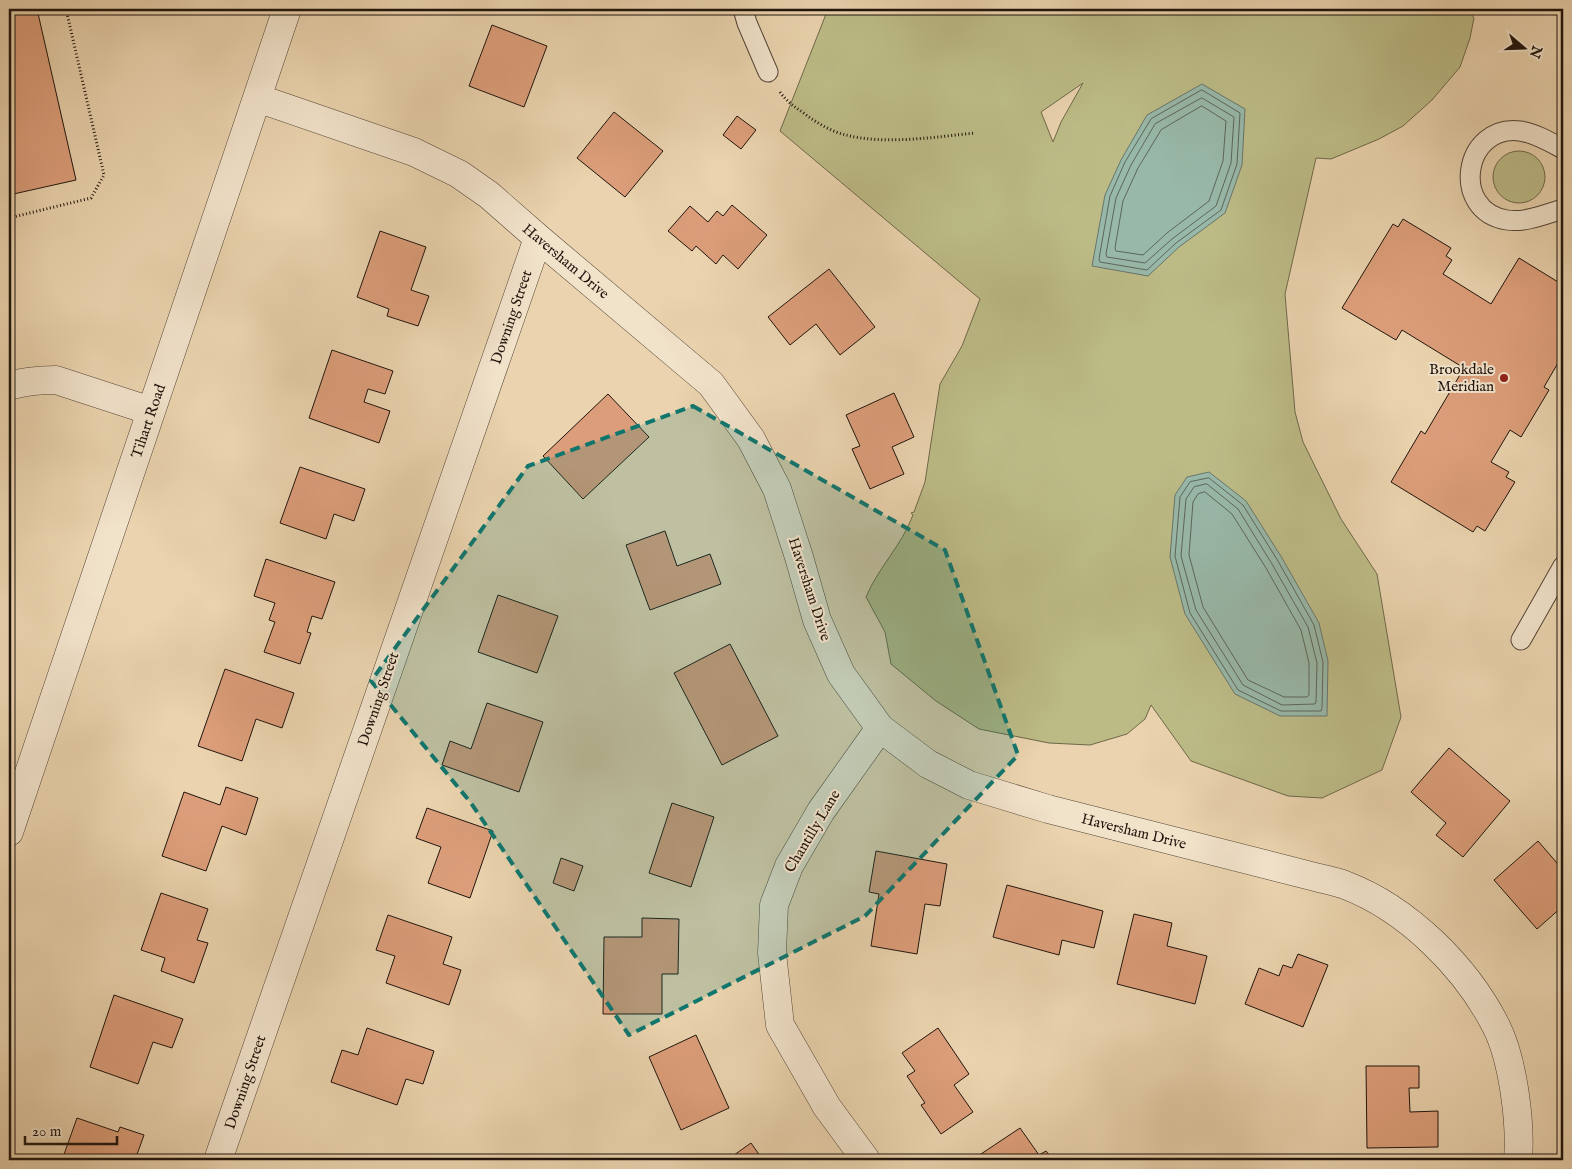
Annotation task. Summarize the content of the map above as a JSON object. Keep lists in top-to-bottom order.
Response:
{
  "streets": {
    "street": [
      "Haversham Drive",
      "Downing Street",
      "Tihart Road",
      "Chantilly Lane"
    ]
  },
  "crossings": [
    ["Haversham Drive", "Downing Street"],
    ["Haversham Drive", "Tihart Road"],
    ["Haversham Drive", "Chantilly Lane"]
  ],
  "places": ["Brookdale Meridian"],
  "scale_bar": "20 m",
  "north": "right"
}
